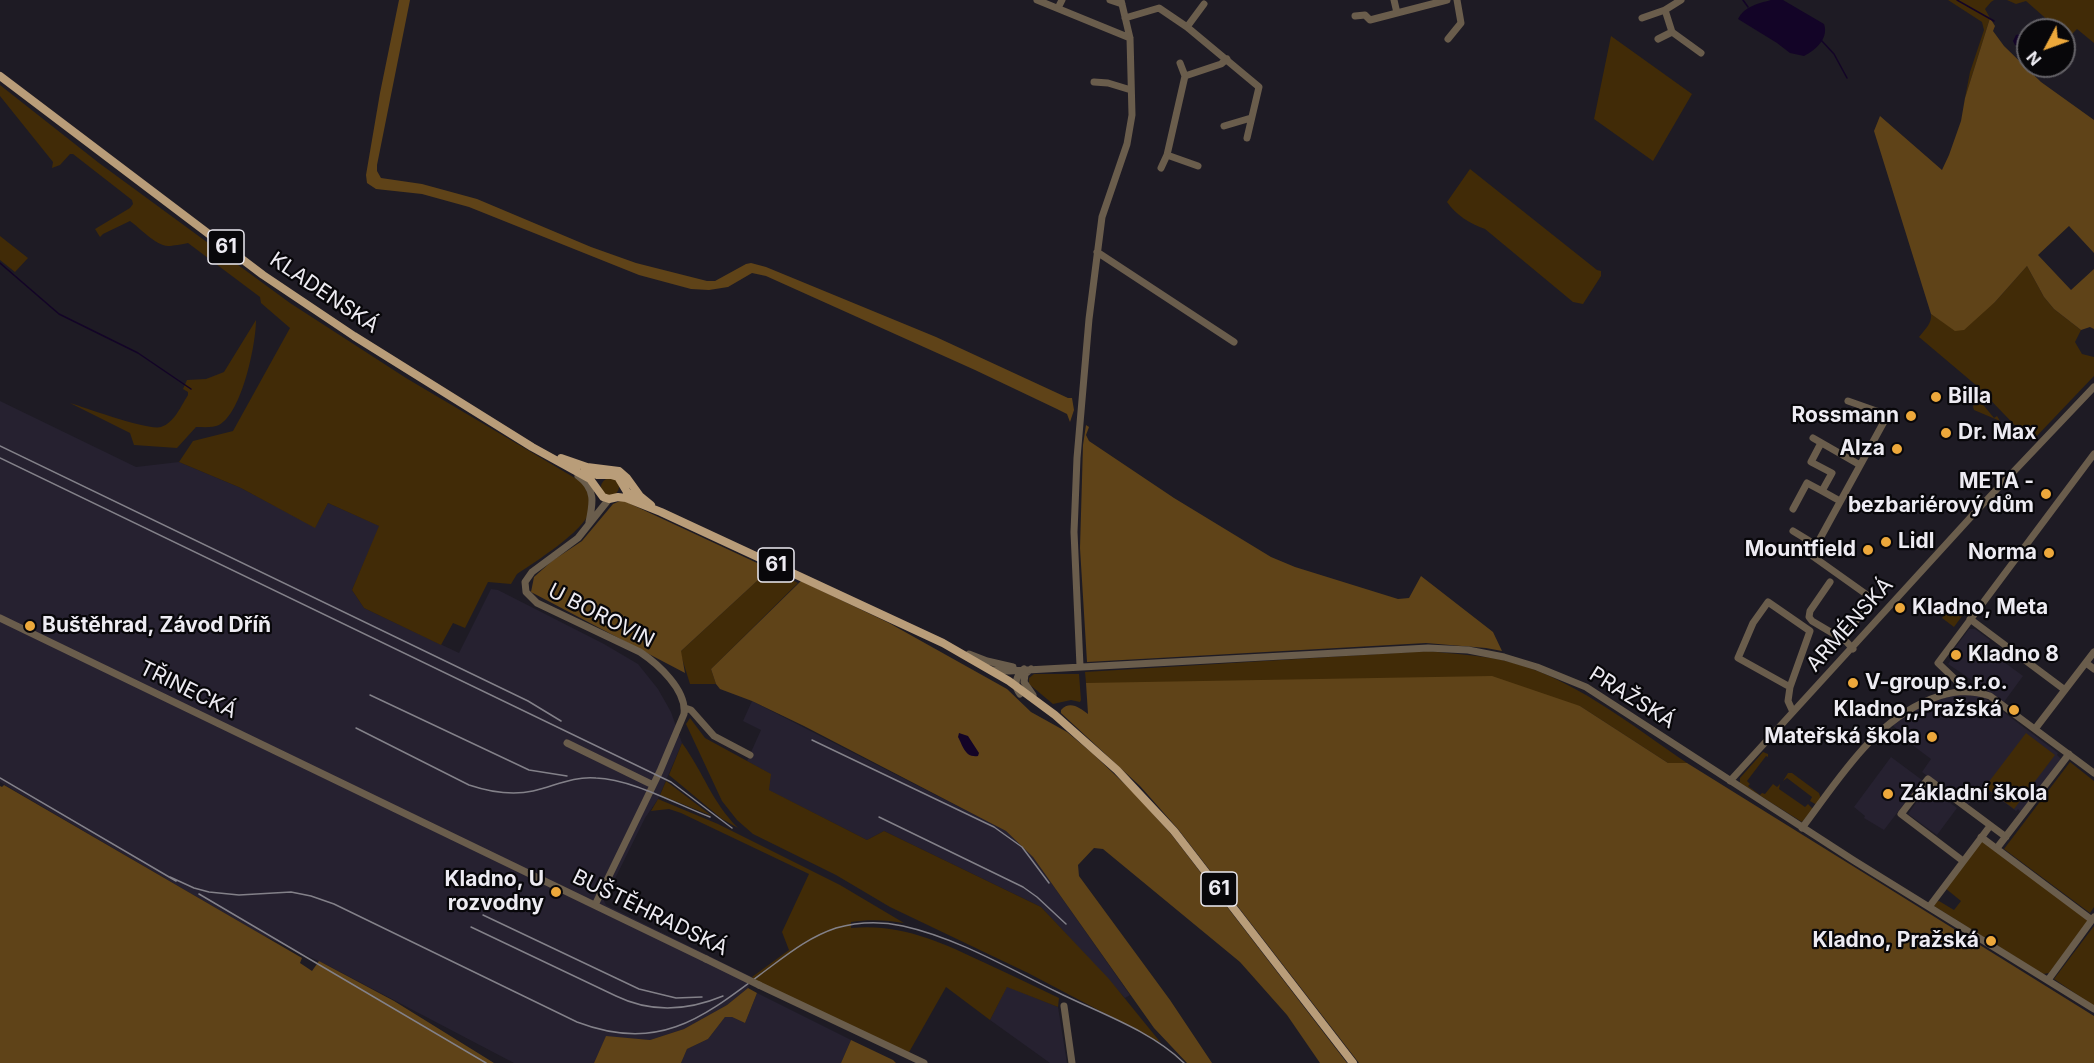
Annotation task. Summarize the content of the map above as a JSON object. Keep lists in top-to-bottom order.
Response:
{
  "streets": {
    "main road": ["61", "KLADENSKÁ"],
    "street": [
      "U BOROVIN",
      "ARMÉNSKÁ",
      "TŘINECKÁ",
      "PRAŽSKÁ",
      "BUŠTĚHRADSKÁ"
    ]
  },
  "crossings": [
    ["61", "KLADENSKÁ"],
    ["ARMÉNSKÁ", "PRAŽSKÁ"],
    ["TŘINECKÁ", "BUŠTĚHRADSKÁ"]
  ],
  "places": [
    "Billa",
    "Rossmann",
    "Dr. Max",
    "Alza",
    "META - bezbariérový dům",
    "Lidl",
    "Mountfield",
    "Norma",
    "Kladno, Meta",
    "Buštěhrad, Závod Dříň",
    "Kladno 8",
    "V-group s.r.o.",
    "Kladno,,Pražská",
    "Mateřská škola",
    "Základní škola",
    "Kladno, U rozvodny",
    "Kladno, Pražská"
  ],
  "north": "bottom left"
}
